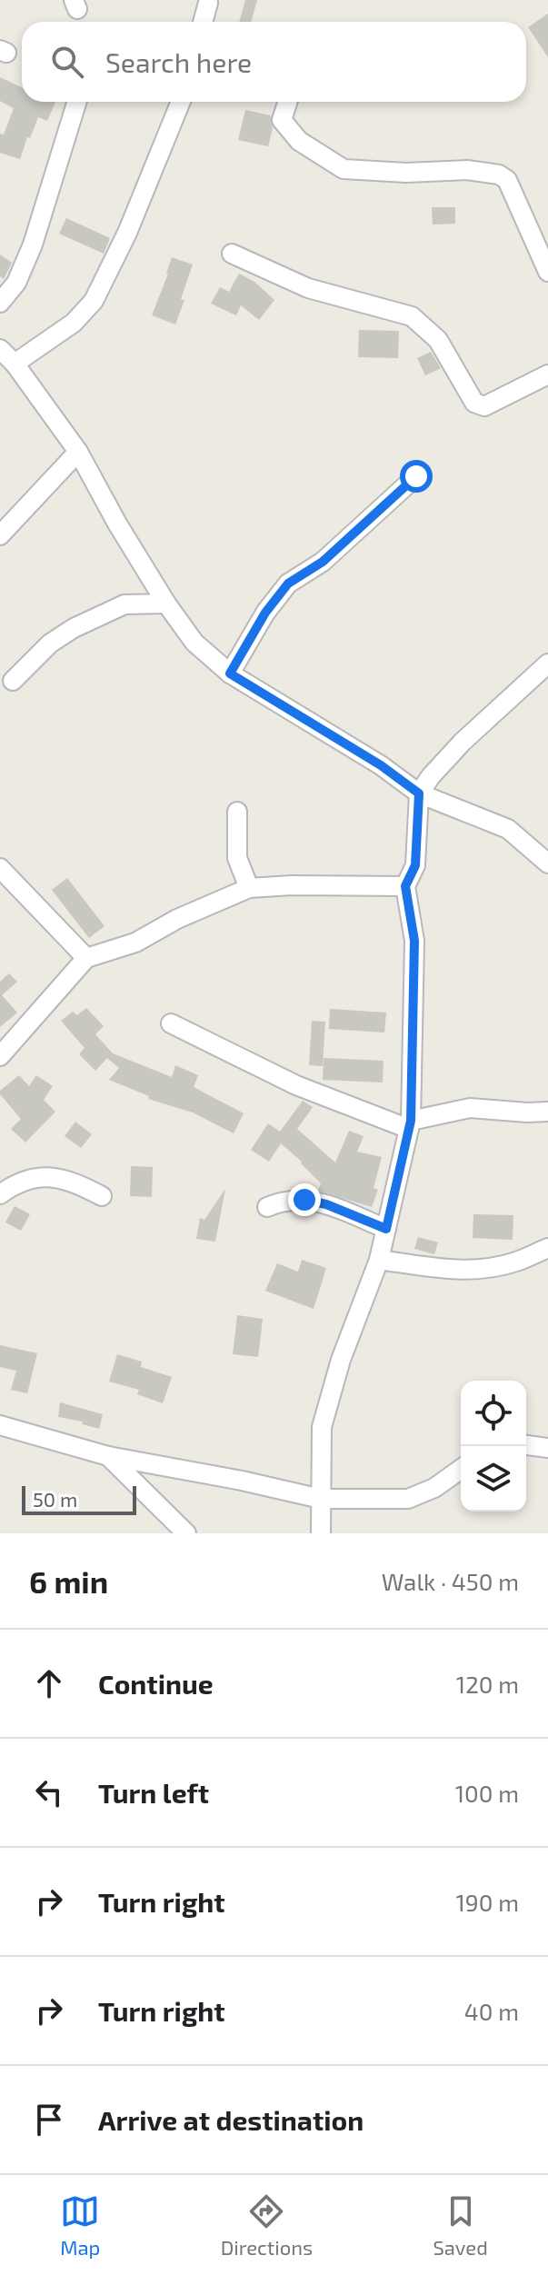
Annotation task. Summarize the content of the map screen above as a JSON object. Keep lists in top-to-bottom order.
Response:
{
  "scale_bar": "50 m",
  "page": {
    "search": "Search here",
    "scale": "50 m",
    "heading": ["6 min", "Walk · 450 m"],
    "list": [
      ["Continue", "120 m"],
      ["Turn left", "100 m"],
      ["Turn right", "190 m"],
      ["Turn right", "40 m"],
      "Arrive at destination"
    ],
    "nav": ["Map", "Directions", "Saved"]
  }
}
